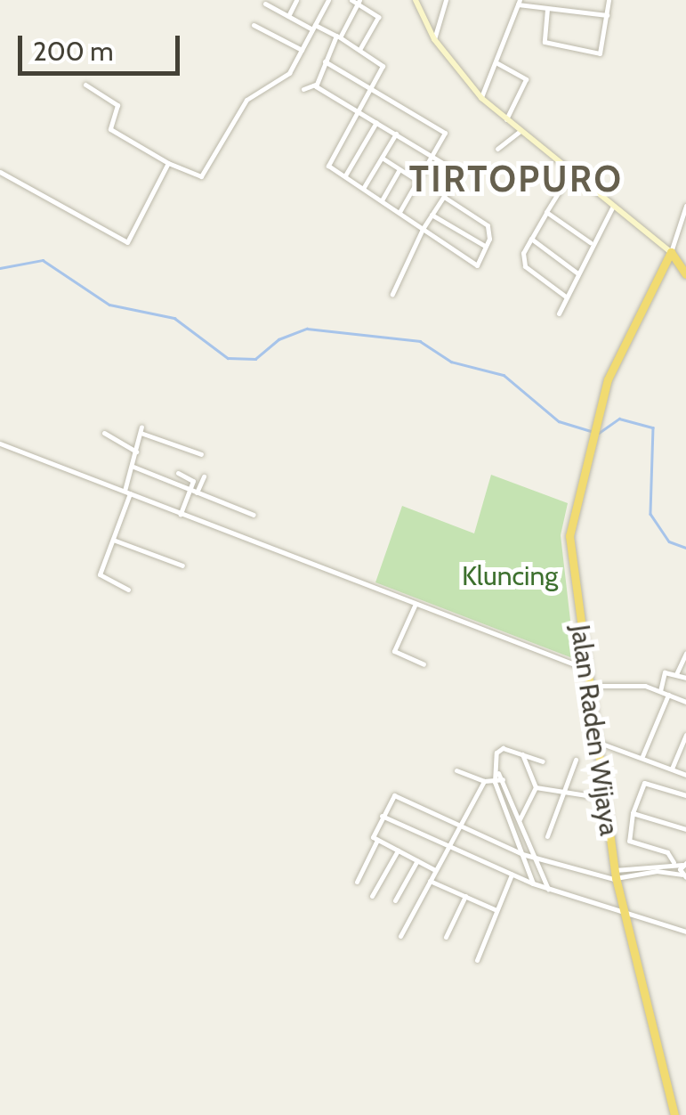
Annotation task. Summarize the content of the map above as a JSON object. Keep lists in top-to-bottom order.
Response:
{
  "streets": {
    "highway": ["Jalan Raden Wijaya"]
  },
  "districts": ["TIRTOPURO"],
  "parks": ["Kluncing"],
  "scale_bar": "200 m"
}
